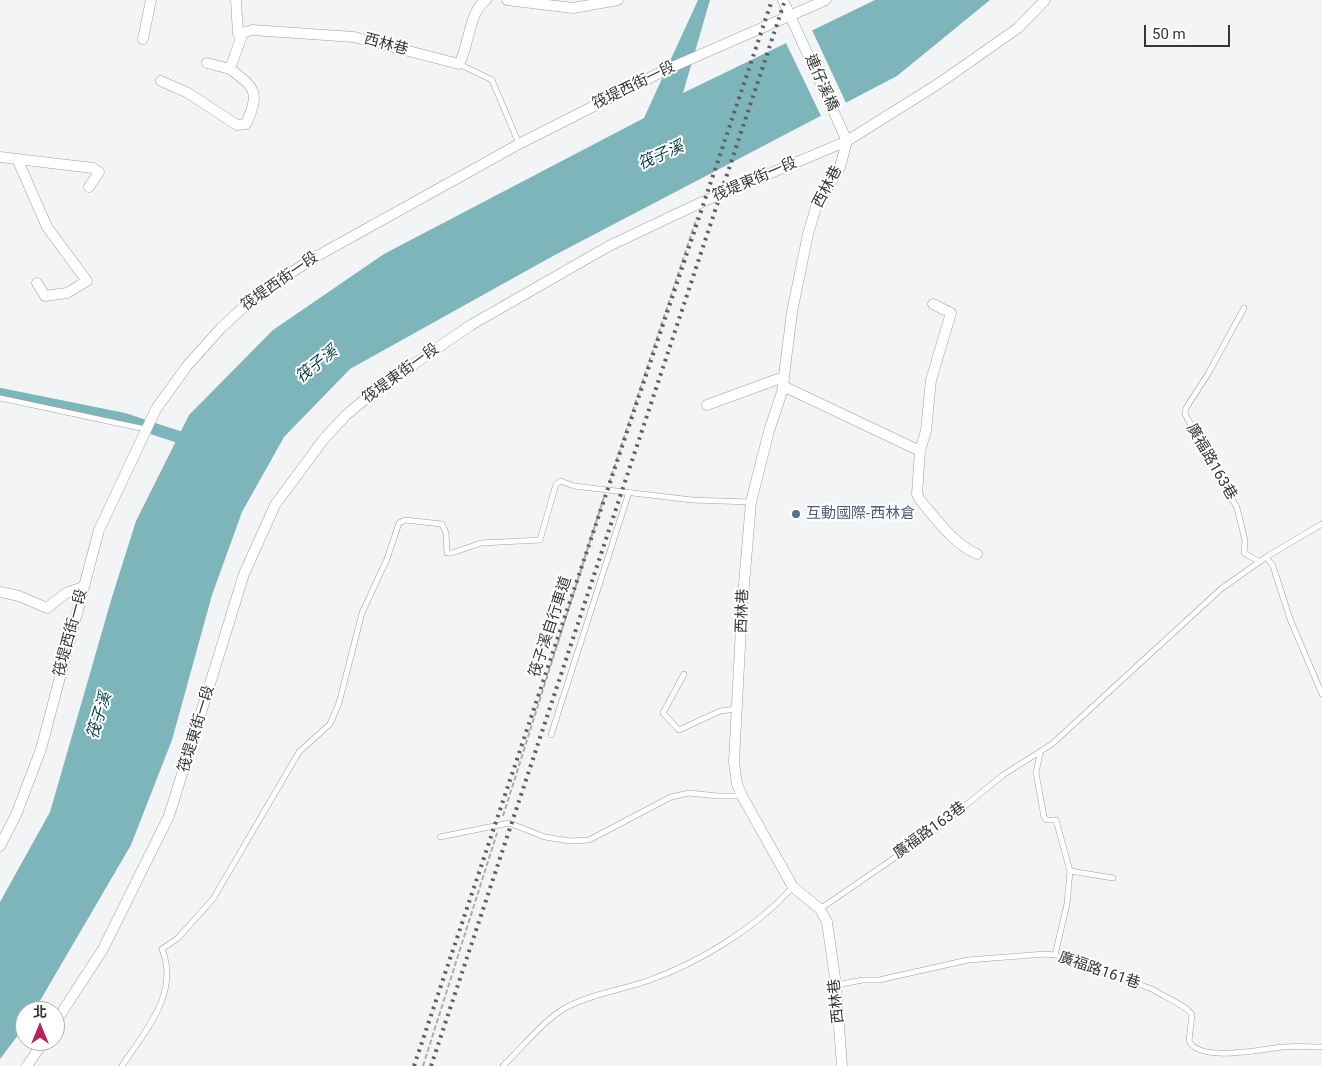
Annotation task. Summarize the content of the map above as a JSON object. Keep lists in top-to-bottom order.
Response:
{
  "streets": {
    "street": [
      "西林巷",
      "連仔溪橋",
      "筏堤西街一段",
      "筏堤東街一段"
    ],
    "lane": ["廣福路163巷", "廣福路161巷"],
    "path": ["筏子溪自行車道"]
  },
  "crossings": [
    ["西林巷", "連仔溪橋"],
    ["西林巷", "筏堤東街一段"],
    ["西林巷", "廣福路163巷"],
    ["西林巷", "廣福路161巷"],
    ["連仔溪橋", "筏堤西街一段"],
    ["連仔溪橋", "筏堤東街一段"],
    ["筏堤東街一段", "筏子溪自行車道"]
  ],
  "water": ["筏子溪"],
  "places": ["互動國際-西林倉"],
  "scale_bar": "50 m",
  "north": "top"
}
